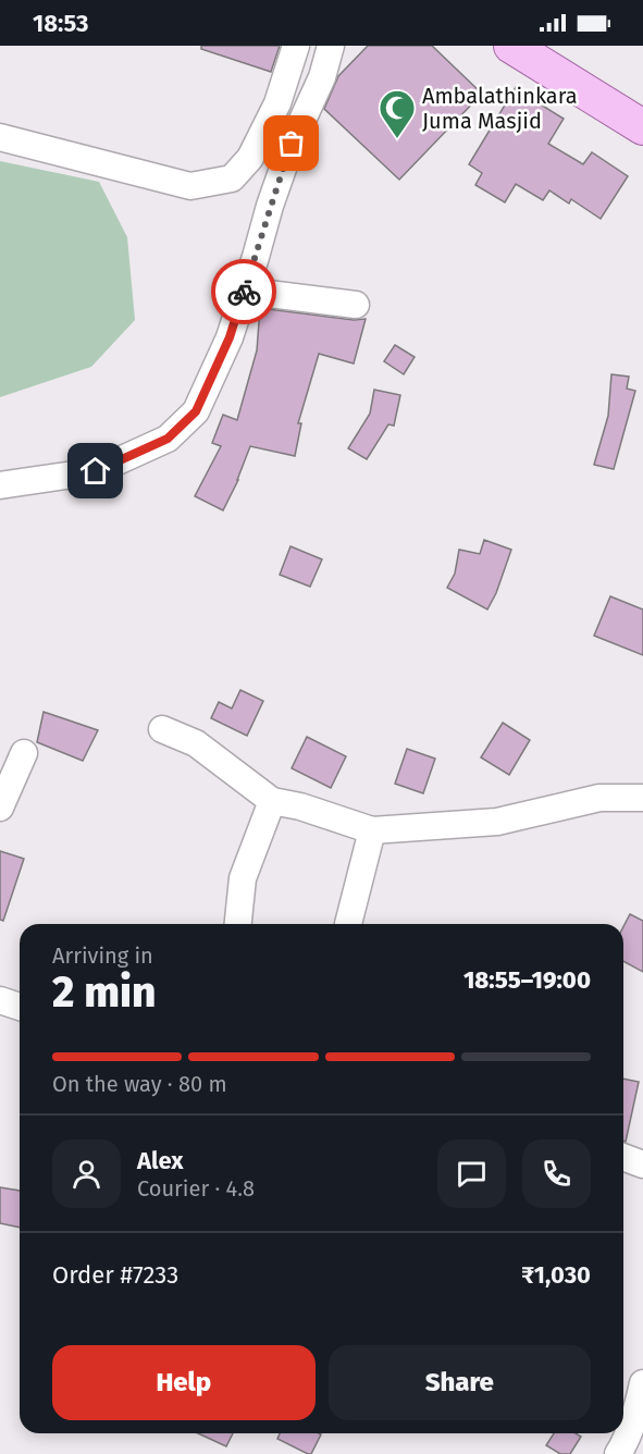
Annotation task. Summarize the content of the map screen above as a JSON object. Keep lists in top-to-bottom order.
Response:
{
  "places": {
    "mosque": ["Ambalathinkara Juma Masjid"]
  },
  "page": {
    "status": "18:53",
    "heading": ["2 min", "Arriving in", "18:55–19:00"],
    "panel": [
      "Alex",
      "Courier · 4.8",
      "Order #7233",
      "₹1,030"
    ],
    "bar": "On the way · 80 m",
    "buttons": ["Help", "Share"]
  }
}
